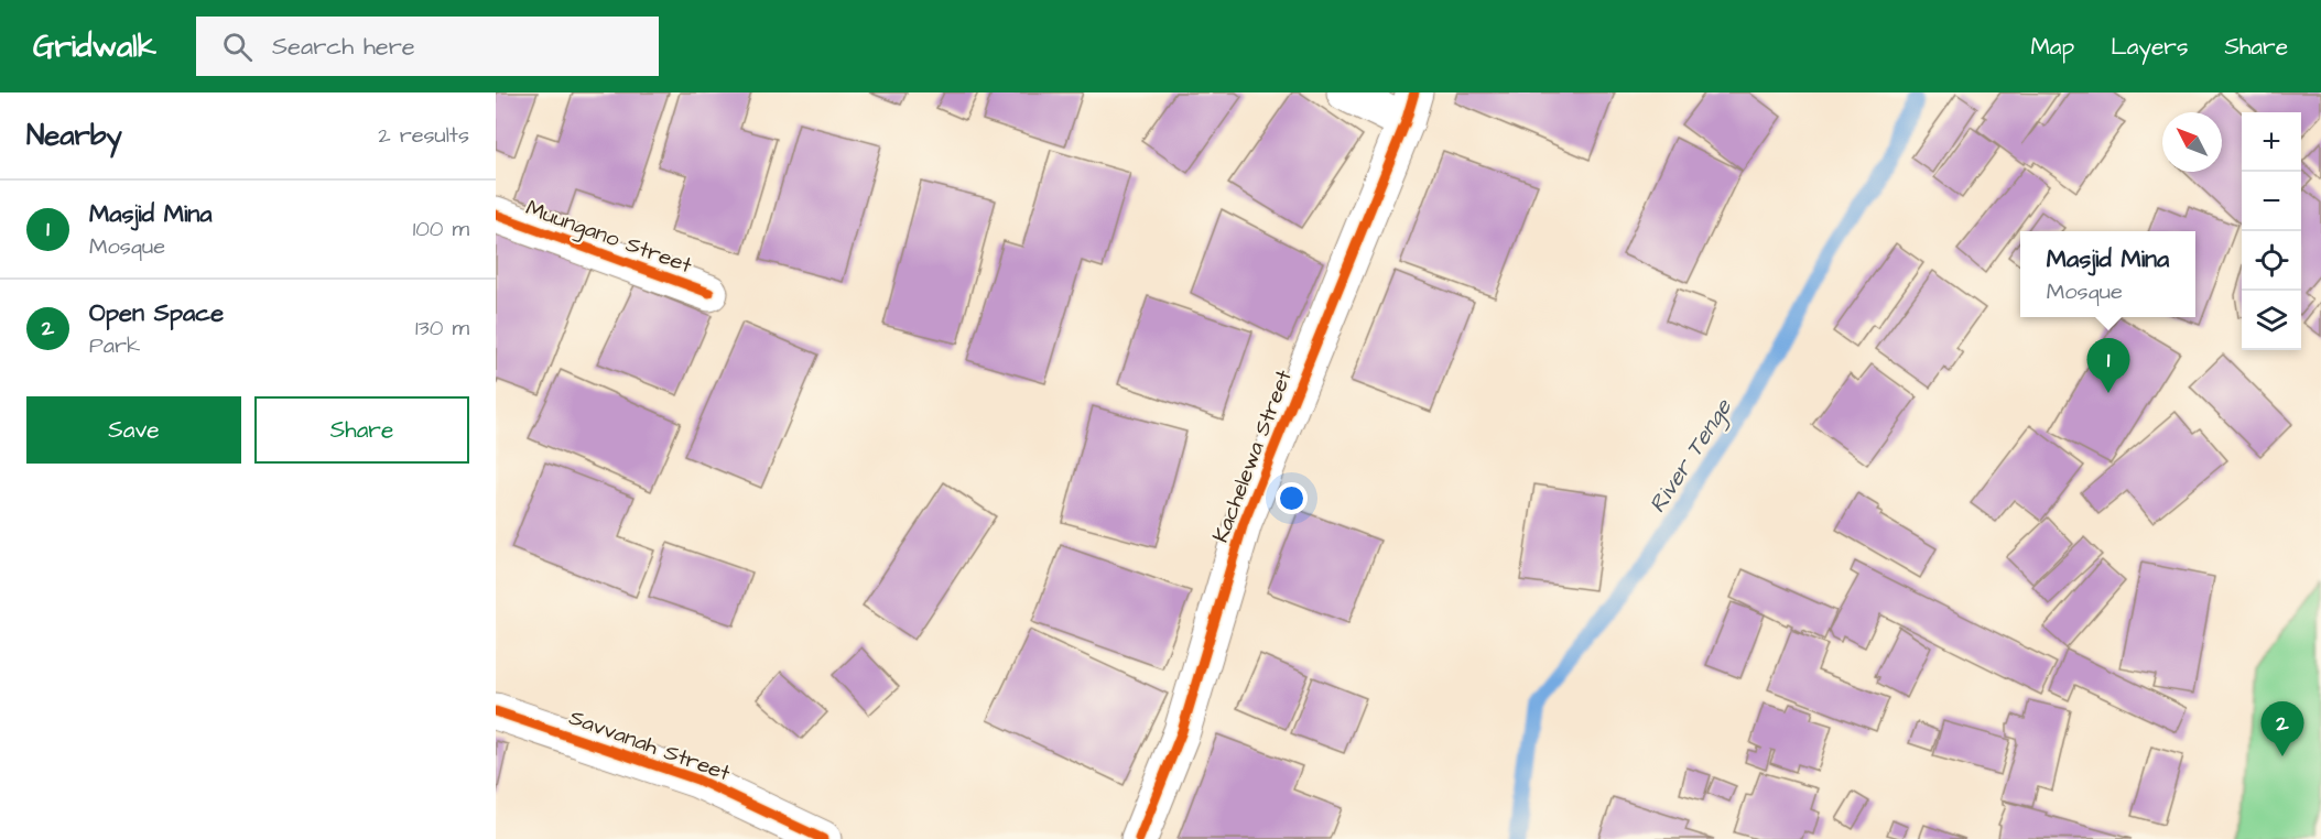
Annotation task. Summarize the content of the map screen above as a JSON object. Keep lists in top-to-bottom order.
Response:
{
  "streets": {
    "street": ["Muungano Street", "Kachelewa Street", "Savvanah Street"]
  },
  "water": ["River Tenge"],
  "north": "top left",
  "page": {
    "header": "Gridwalk",
    "search": "Search here",
    "nav": ["Map", "Layers", "Share"],
    "heading": ["Nearby", "2 results"],
    "map_buttons": ["+", "−"],
    "list": [
      {
        "mark": "1",
        "name": "Masjid Mina",
        "note": "Mosque",
        "value": "100 m"
      },
      {
        "mark": "2",
        "name": "Open Space",
        "note": "Park",
        "value": "130 m"
      }
    ],
    "popup": ["Masjid Mina", "Mosque"],
    "pins": ["1", "2"],
    "buttons": ["Save", "Share"]
  }
}
